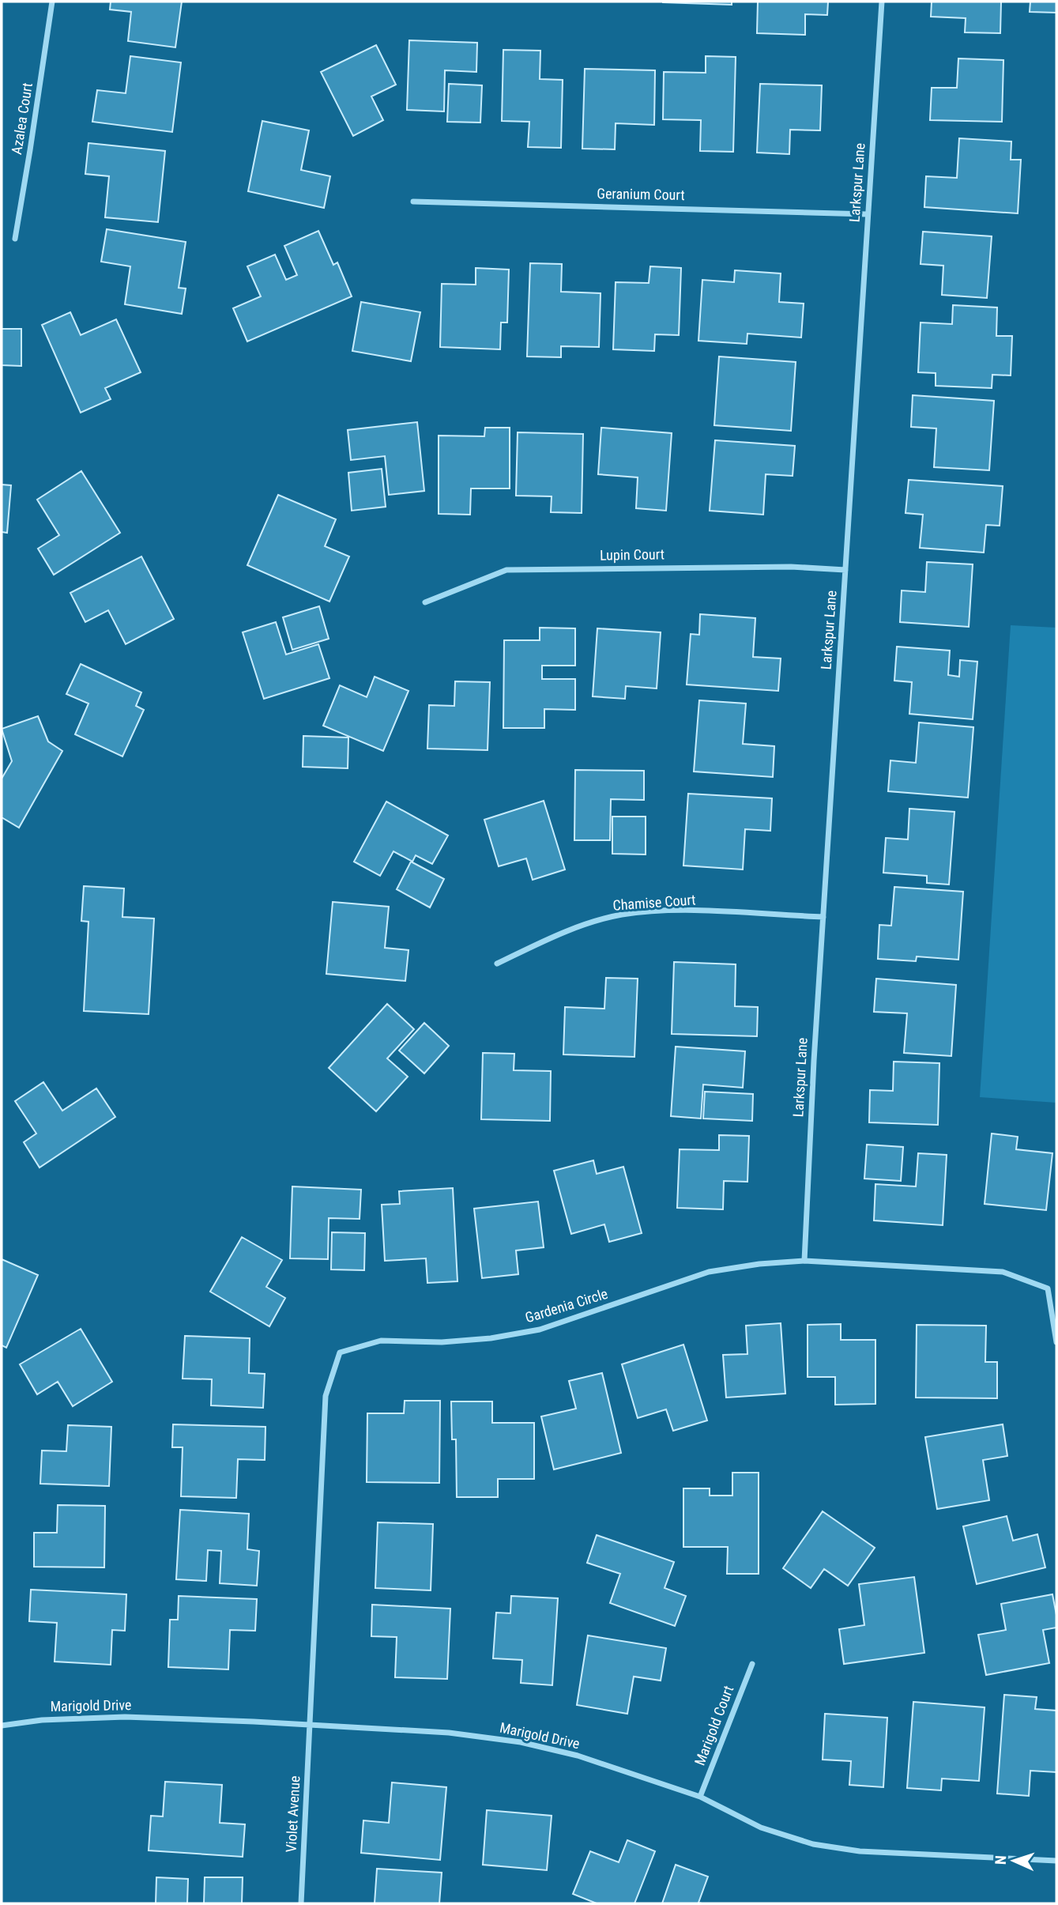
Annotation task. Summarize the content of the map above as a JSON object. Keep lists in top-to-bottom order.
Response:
{
  "streets": {
    "street": [
      "Azalea Court",
      "Larkspur Lane",
      "Geranium Court",
      "Lupin Court",
      "Chamise Court",
      "Gardenia Circle",
      "Marigold Drive",
      "Marigold Court",
      "Violet Avenue"
    ]
  },
  "crossings": [
    ["Larkspur Lane", "Geranium Court"],
    ["Larkspur Lane", "Lupin Court"],
    ["Larkspur Lane", "Chamise Court"],
    ["Larkspur Lane", "Gardenia Circle"],
    ["Gardenia Circle", "Marigold Drive"],
    ["Gardenia Circle", "Violet Avenue"],
    ["Marigold Drive", "Marigold Court"],
    ["Marigold Drive", "Violet Avenue"]
  ],
  "north": "left"
}
